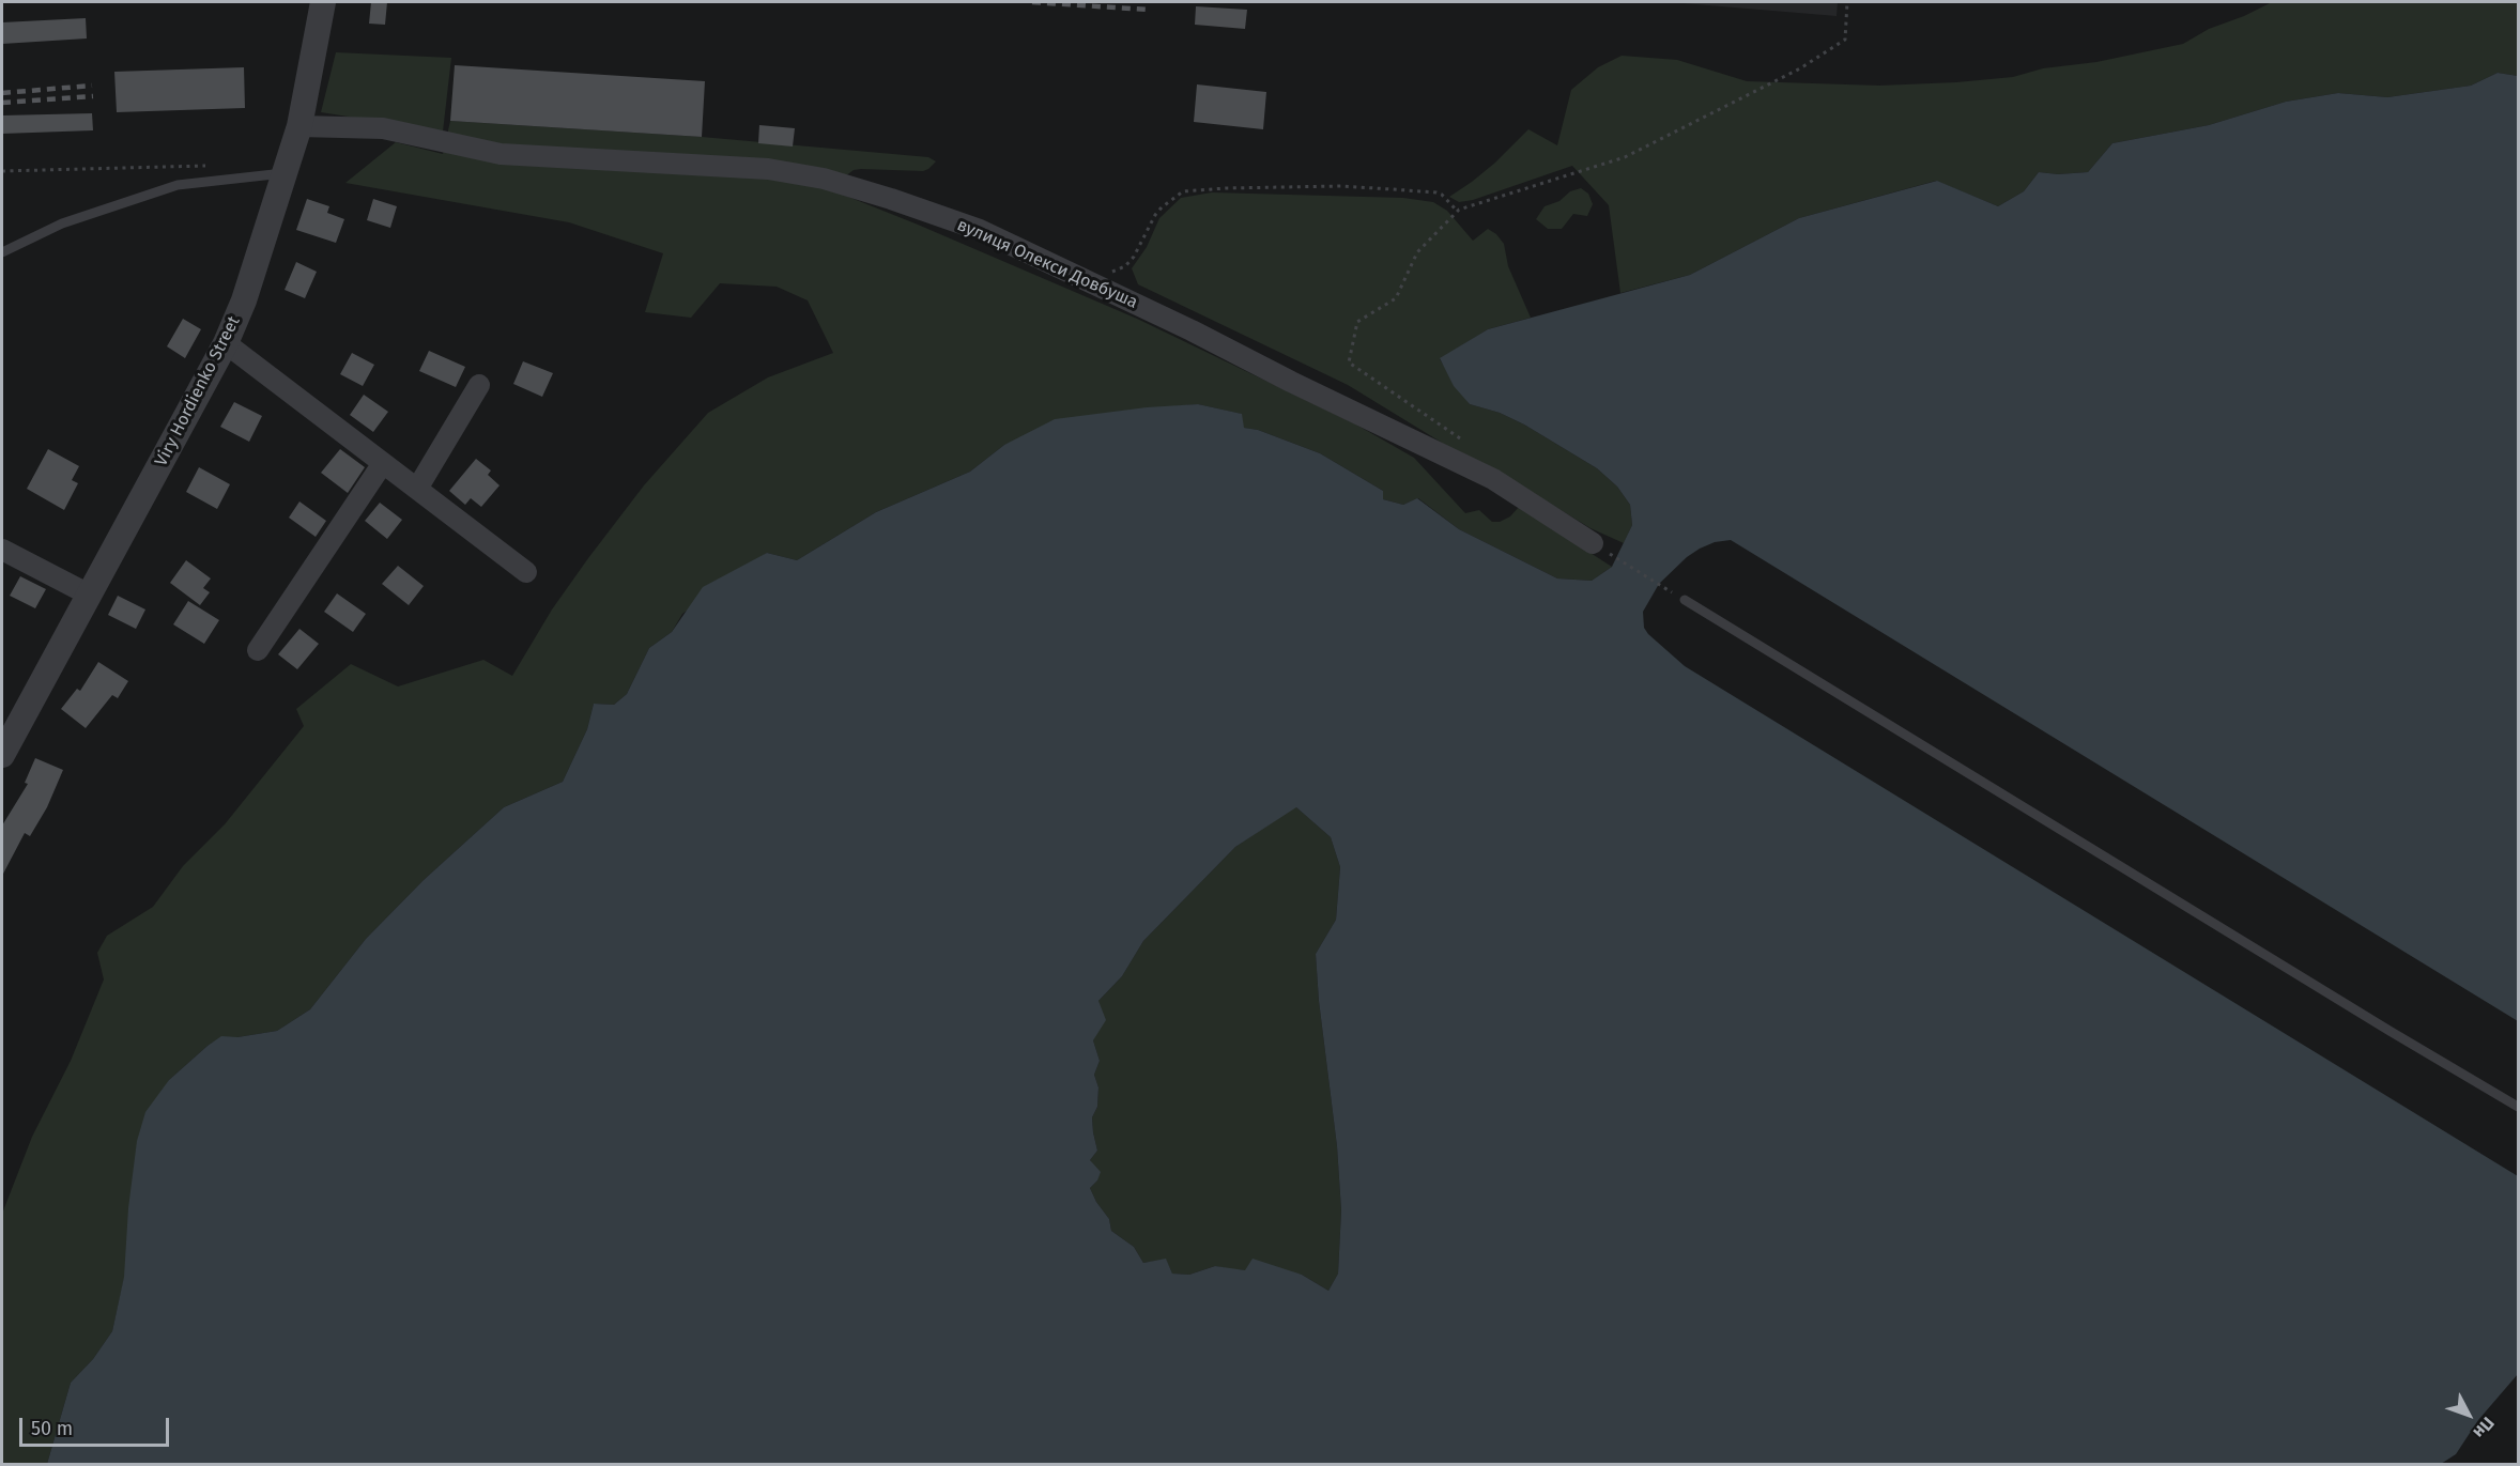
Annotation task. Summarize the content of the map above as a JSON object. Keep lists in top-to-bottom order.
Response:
{
  "streets": {
    "street": ["вулиця Олекси Довбуша", "Viry Hordienko Street"]
  },
  "crossings": [
    ["вулиця Олекси Довбуша", "Viry Hordienko Street"]
  ],
  "scale_bar": "50 m",
  "north": "bottom right"
}
